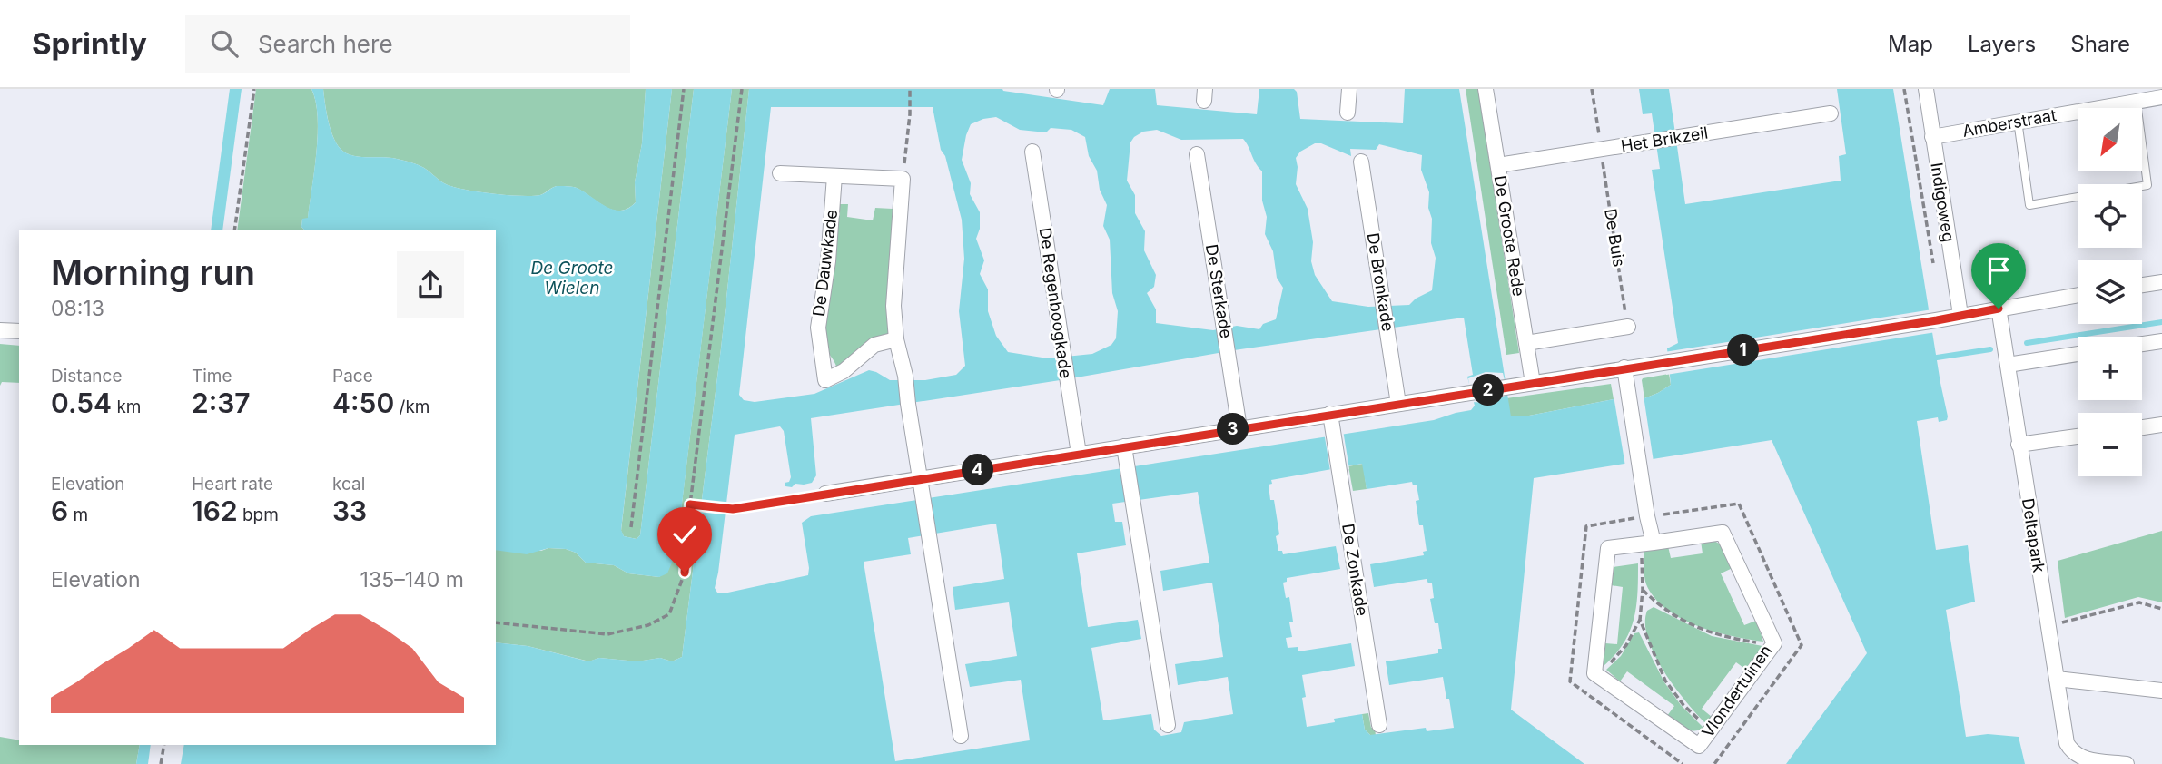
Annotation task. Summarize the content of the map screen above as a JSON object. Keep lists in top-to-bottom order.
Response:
{
  "streets": {
    "street": [
      "Amberstraat",
      "Het Brikzeil",
      "Indigoweg",
      "De Groote Rede",
      "De Dauwkade",
      "De Bronkade",
      "De Sterkade",
      "De Regenboogkade",
      "Deltapark",
      "De Zonkade",
      "Vlondertuinen"
    ],
    "path": ["De Buis"]
  },
  "crossings": [
    ["Amberstraat", "Indigoweg"],
    ["Het Brikzeil", "De Groote Rede"],
    ["Het Brikzeil", "De Buis"]
  ],
  "water": ["De Groote Wielen"],
  "north": "bottom left",
  "page": {
    "header": "Sprintly",
    "search": "Search here",
    "nav": ["Map", "Layers", "Share"],
    "map_buttons": ["+", "−"],
    "heading": ["Morning run", "08:13"],
    "pins": [
      "1",
      "2",
      "3",
      "4"
    ],
    "stats": [
      ["Distance", "0.54 km"],
      ["Time", "2:37"],
      ["Pace", "4:50 /km"],
      ["Elevation", "6 m"],
      ["Heart rate", "162 bpm"],
      ["kcal", "33"]
    ],
    "chart": ["Elevation", "135–140 m"]
  }
}
